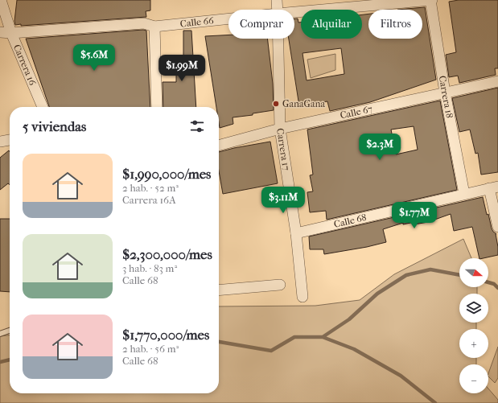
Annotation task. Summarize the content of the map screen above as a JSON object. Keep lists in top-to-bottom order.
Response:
{
  "streets": {
    "street": [
      "Calle 66",
      "Carrera 16",
      "Carrera 18",
      "Calle 67",
      "Carrera 17",
      "Calle 68"
    ]
  },
  "crossings": [
    ["Calle 66", "Carrera 18"],
    ["Carrera 18", "Calle 67"],
    ["Carrera 18", "Calle 68"],
    ["Calle 67", "Carrera 17"],
    ["Carrera 17", "Calle 68"]
  ],
  "places": ["GanaGana"],
  "north": "right",
  "page": {
    "chip": ["Comprar", "Alquilar", "Filtros"],
    "price": [
      "$5.6M",
      "$1.99M",
      "$2.3M",
      "$3.11M",
      "$1.77M"
    ],
    "heading": "5 viviendas",
    "list": [
      {
        "name": "$1,990,000/mes",
        "note": "2 hab. · 52 m² · Carrera 16A"
      },
      {
        "name": "$2,300,000/mes",
        "note": "3 hab. · 83 m² · Calle 68"
      },
      {
        "name": "$1,770,000/mes",
        "note": "2 hab. · 56 m² · Calle 68"
      }
    ],
    "map_buttons": ["+", "−"]
  }
}
